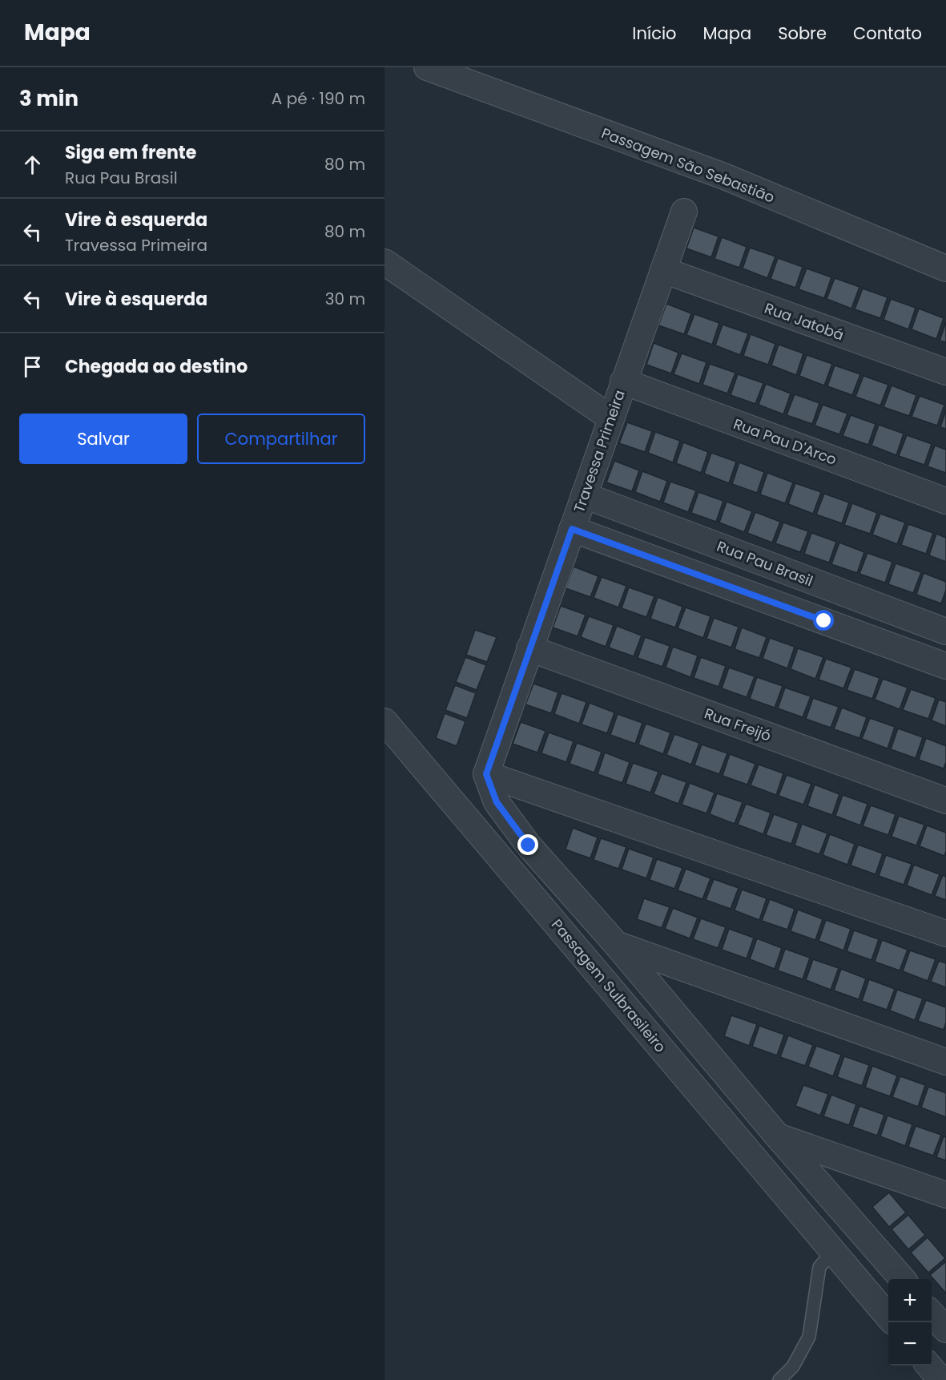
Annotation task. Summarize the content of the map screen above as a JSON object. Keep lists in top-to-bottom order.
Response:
{
  "streets": {
    "street": [
      "Passagem São Sebastião",
      "Rua Jatobá",
      "Rua Pau D'Arco",
      "Travessa Primeira",
      "Rua Pau Brasil",
      "Rua Freijó",
      "Passagem Sulbrasileiro"
    ]
  },
  "crossings": [
    ["Rua Jatobá", "Travessa Primeira"],
    ["Rua Pau D'Arco", "Travessa Primeira"],
    ["Travessa Primeira", "Rua Pau Brasil"],
    ["Travessa Primeira", "Rua Freijó"]
  ],
  "page": {
    "header": "Mapa",
    "nav": [
      "Início",
      "Mapa",
      "Sobre",
      "Contato"
    ],
    "heading": ["3 min", "A pé · 190 m"],
    "list": [
      ["Siga em frente", "Rua Pau Brasil", "80 m"],
      ["Vire à esquerda", "Travessa Primeira", "80 m"],
      ["Vire à esquerda", "30 m"],
      "Chegada ao destino"
    ],
    "buttons": ["Salvar", "Compartilhar"],
    "map_buttons": ["+", "−"]
  }
}
